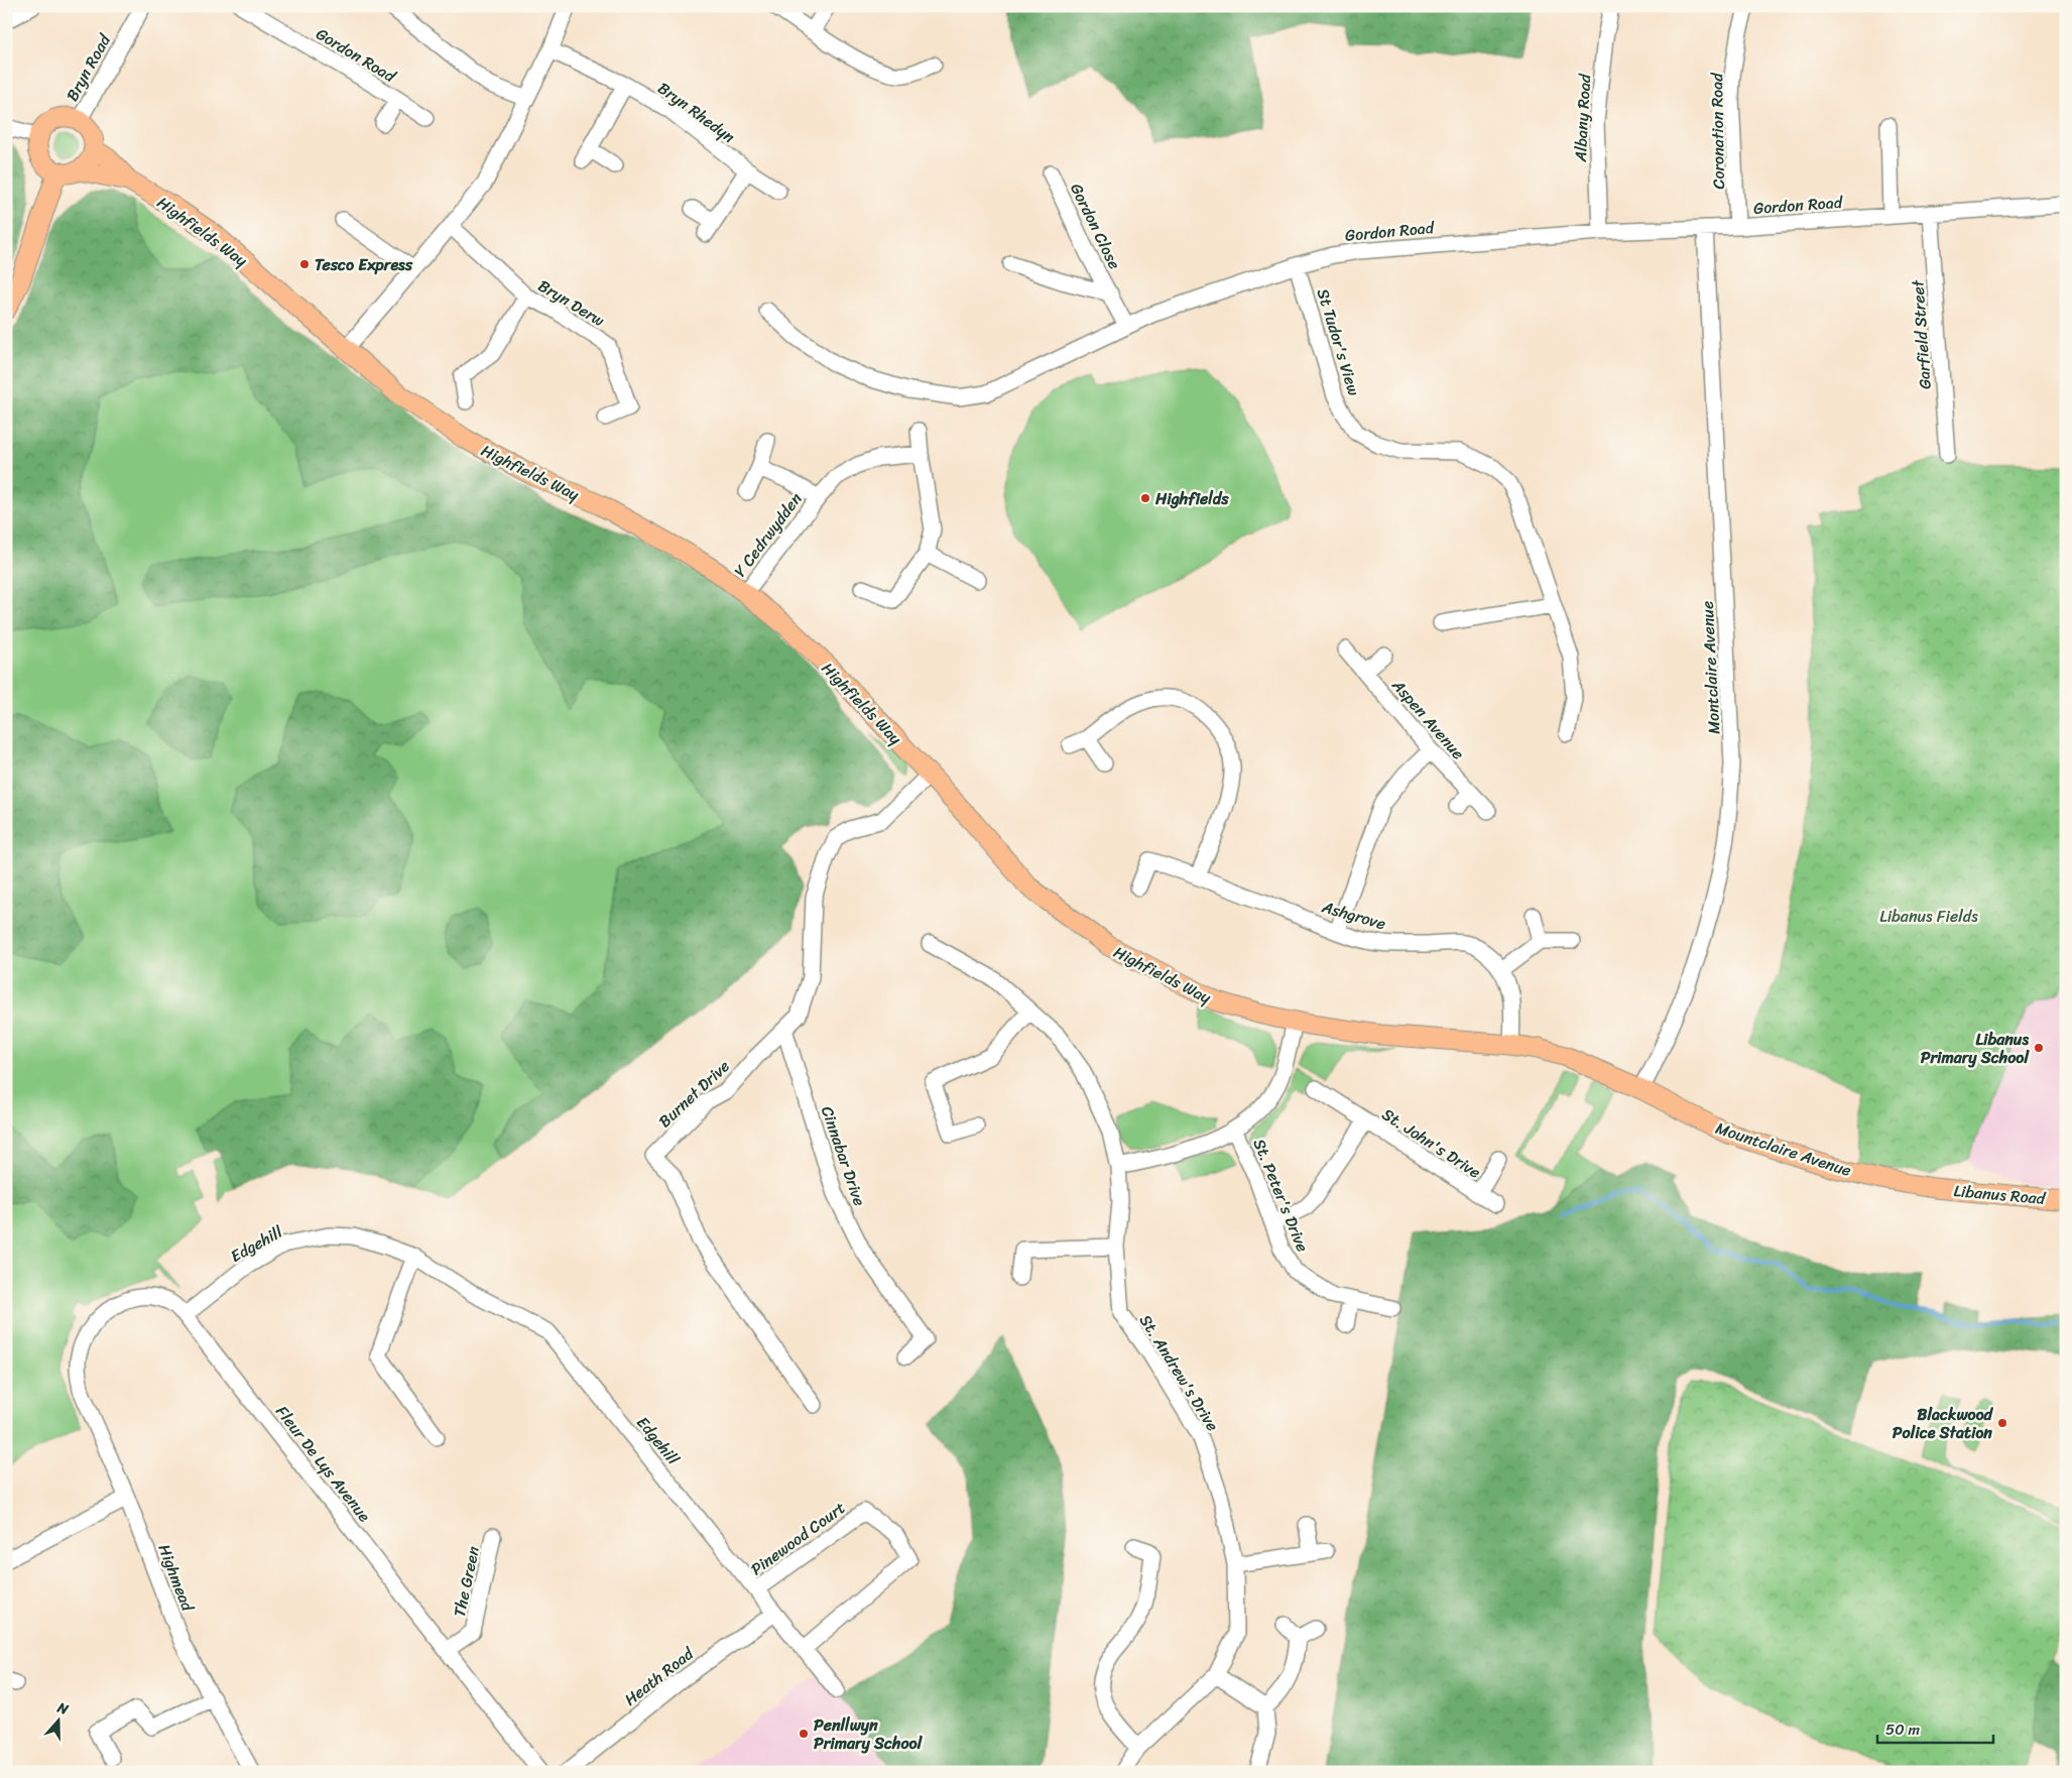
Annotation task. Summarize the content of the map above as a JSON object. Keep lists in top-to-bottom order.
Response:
{
  "streets": {
    "main road": ["Highfields Way", "Mountclaire Avenue", "Libanus Road"],
    "street": [
      "Gordon Road",
      "Bryn Road",
      "Bryn Rhedyn",
      "Albany Road",
      "Coronation Road",
      "Gordon Close",
      "Bryn Derw",
      "Garfield Street",
      "St Tudor's View",
      "Y Cedrwydden",
      "Montclaire Avenue",
      "Aspen Avenue",
      "Ashgrove",
      "Burnet Drive",
      "St. John's Drive",
      "Cinnabar Drive",
      "St. Peter's Drive",
      "Edgehill",
      "St. Andrew's Drive",
      "Fleur De Lys Avenue",
      "Pinewood Court",
      "Highmead",
      "The Green",
      "Heath Road"
    ]
  },
  "crossings": [
    ["Gordon Road", "Albany Road"],
    ["Gordon Road", "Coronation Road"],
    ["Gordon Road", "Gordon Close"],
    ["Gordon Road", "Garfield Street"],
    ["Gordon Road", "St Tudor's View"],
    ["Gordon Road", "Montclaire Avenue"],
    ["Highfields Way", "Y Cedrwydden"],
    ["Highfields Way", "Montclaire Avenue"],
    ["Highfields Way", "Ashgrove"],
    ["Highfields Way", "Burnet Drive"],
    ["Highfields Way", "Mountclaire Avenue"],
    ["Montclaire Avenue", "Mountclaire Avenue"],
    ["Burnet Drive", "Cinnabar Drive"],
    ["St. John's Drive", "St. Peter's Drive"],
    ["Mountclaire Avenue", "Libanus Road"],
    ["Edgehill", "Fleur De Lys Avenue"],
    ["Edgehill", "Pinewood Court"],
    ["Edgehill", "Heath Road"],
    ["Fleur De Lys Avenue", "Highmead"],
    ["Fleur De Lys Avenue", "The Green"]
  ],
  "parks": ["Libanus Fields"],
  "places": [
    "Tesco Express",
    "Highfields",
    "Libanus Primary School",
    "Blackwood Police Station",
    "Penllwyn Primary School"
  ],
  "scale_bar": "50 m",
  "north": "top"
}
